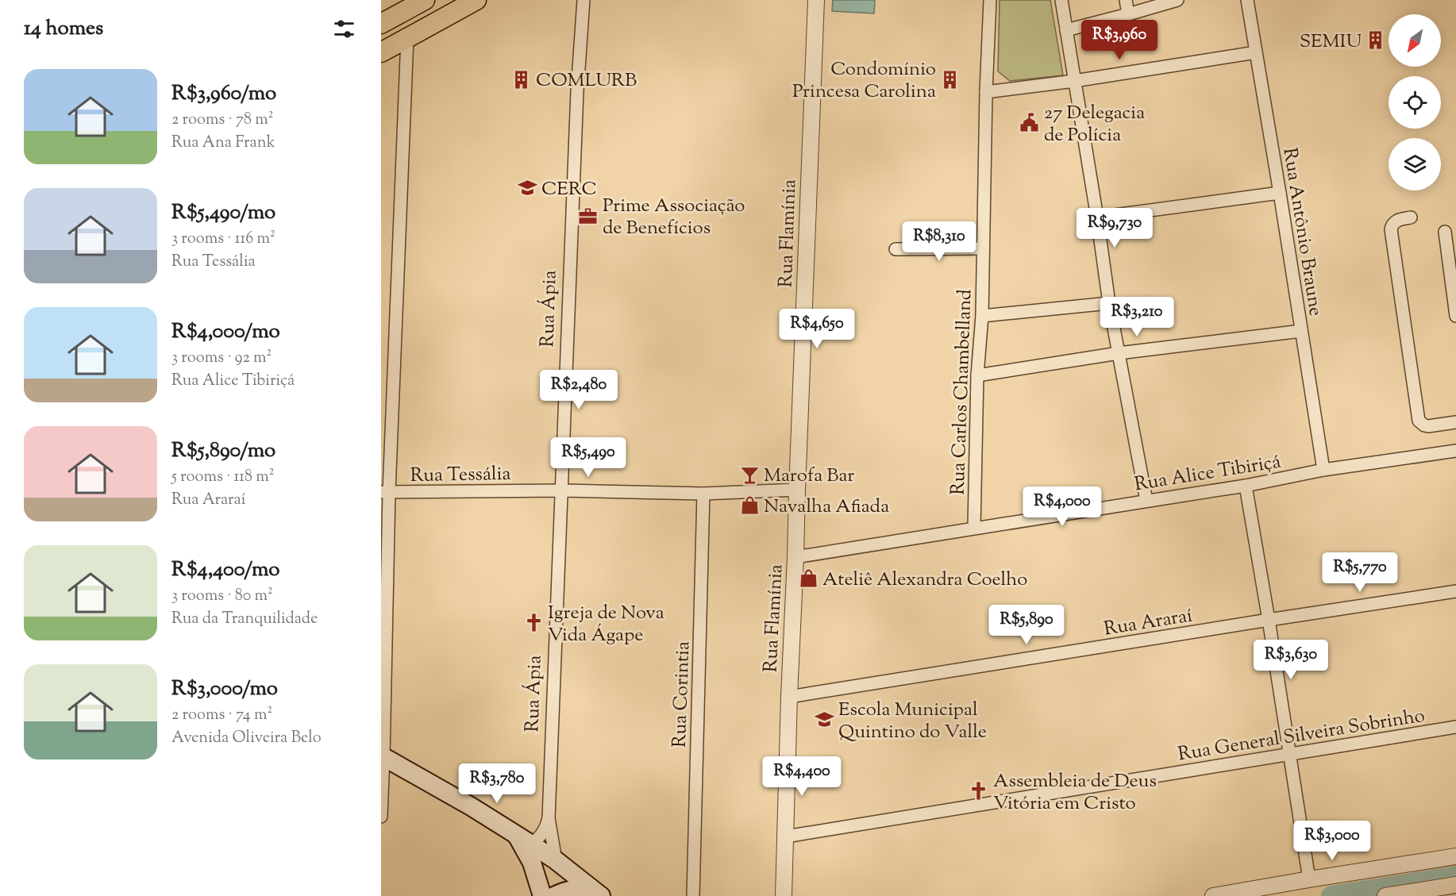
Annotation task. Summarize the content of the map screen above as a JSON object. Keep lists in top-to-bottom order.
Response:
{
  "streets": {
    "street": [
      "Rua Antônio Braune",
      "Rua Flamínia",
      "Rua Ápia",
      "Rua Carlos Chambelland",
      "Rua Alice Tibiriçá",
      "Rua Tessália",
      "Rua Araraí",
      "Rua Corintia",
      "Rua General Silveira Sobrinho"
    ]
  },
  "crossings": [
    ["Rua Antônio Braune", "Rua Alice Tibiriçá"],
    ["Rua Flamínia", "Rua Alice Tibiriçá"],
    ["Rua Flamínia", "Rua Tessália"],
    ["Rua Flamínia", "Rua Araraí"],
    ["Rua Flamínia", "Rua General Silveira Sobrinho"],
    ["Rua Ápia", "Rua Tessália"],
    ["Rua Carlos Chambelland", "Rua Alice Tibiriçá"],
    ["Rua Tessália", "Rua Corintia"]
  ],
  "places": {
    "building": ["SEMIU", "COMLURB", "Condomínio Princesa Carolina"],
    "public building": ["27 Delegacia de Polícia"],
    "school or university": ["CERC", "Escola Municipal Quintino do Valle"],
    "office": ["Prime Associação de Benefícios"],
    "bar": ["Marofa Bar"],
    "shop": ["Navalha Afiada", "Ateliê Alexandra Coelho"],
    "church": ["Igreja de Nova Vida Ágape", "Assembleia de Deus Vitória em Cristo"]
  },
  "north": "bottom left",
  "page": {
    "heading": "14 homes",
    "price": [
      "R$3,960",
      "R$9,730",
      "R$8,310",
      "R$3,210",
      "R$4,650",
      "R$2,480",
      "R$5,490",
      "R$4,000",
      "R$5,770",
      "R$5,890",
      "R$3,630",
      "R$4,400",
      "R$3,780",
      "R$3,000"
    ],
    "list": [
      {
        "name": "R$3,960/mo",
        "note": "2 rooms · 78 m² · Rua Ana Frank"
      },
      {
        "name": "R$5,490/mo",
        "note": "3 rooms · 116 m² · Rua Tessália"
      },
      {
        "name": "R$4,000/mo",
        "note": "3 rooms · 92 m² · Rua Alice Tibiriçá"
      },
      {
        "name": "R$5,890/mo",
        "note": "5 rooms · 118 m² · Rua Araraí"
      },
      {
        "name": "R$4,400/mo",
        "note": "3 rooms · 80 m² · Rua da Tranquilidade"
      },
      {
        "name": "R$3,000/mo",
        "note": "2 rooms · 74 m² · Avenida Oliveira Belo"
      }
    ]
  }
}
